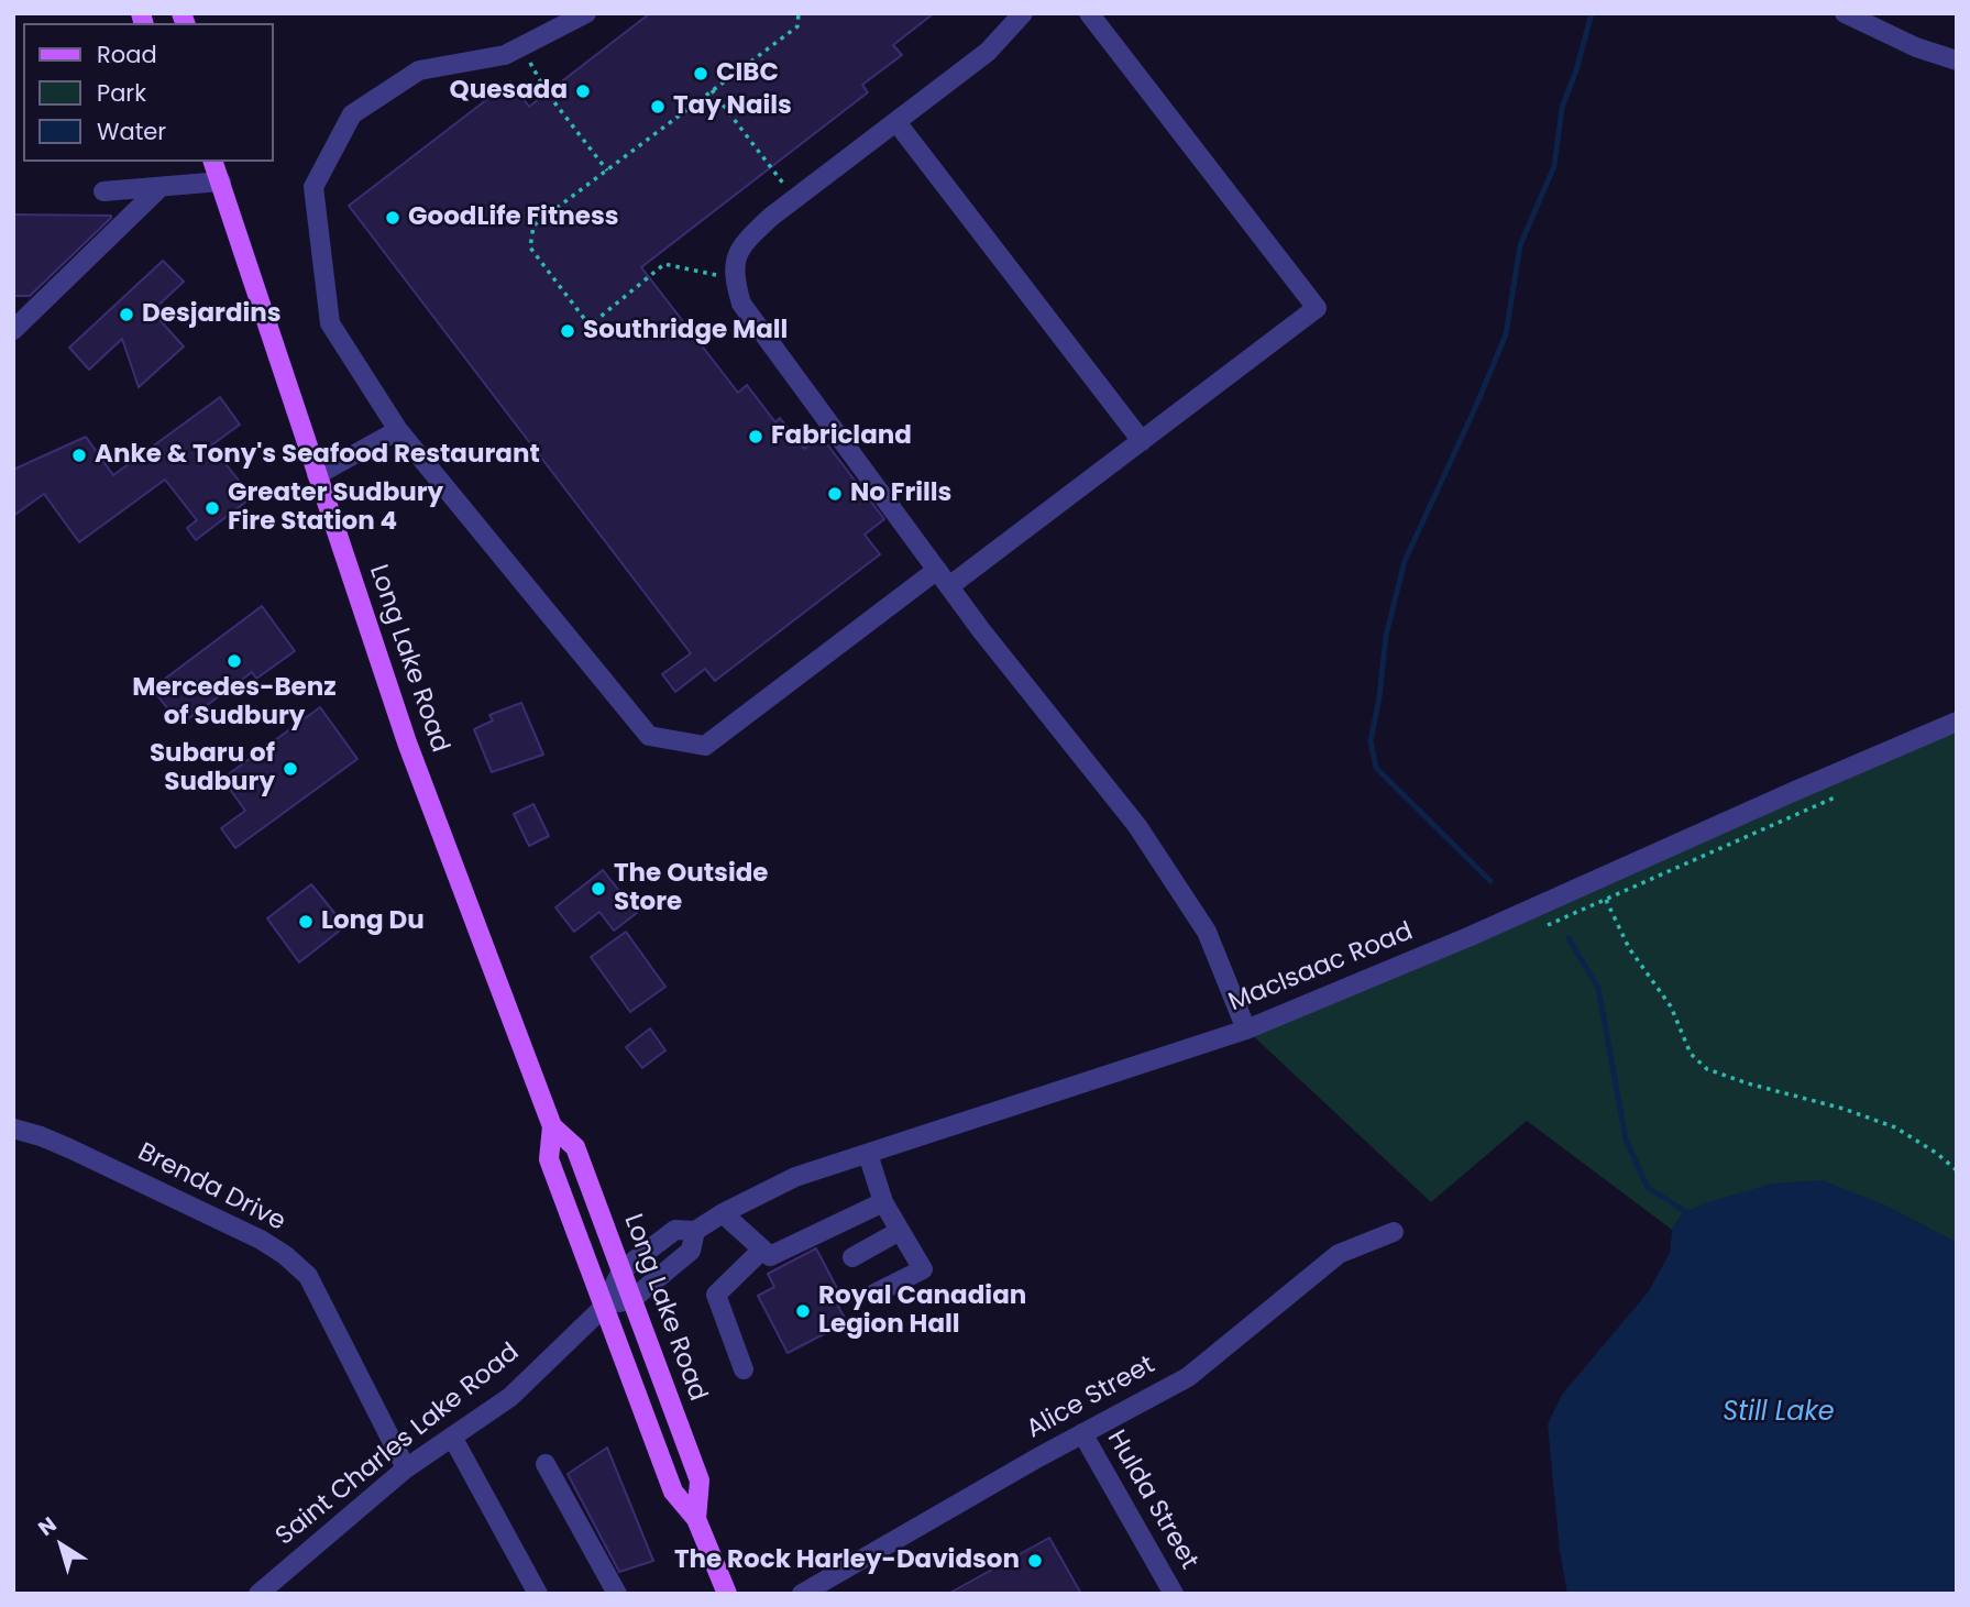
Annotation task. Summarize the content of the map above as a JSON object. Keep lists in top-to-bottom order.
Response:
{
  "streets": {
    "main road": ["Long Lake Road"],
    "street": [
      "MacIsaac Road",
      "Brenda Drive",
      "Alice Street",
      "Saint Charles Lake Road",
      "Hulda Street"
    ]
  },
  "crossings": [
    ["Long Lake Road", "MacIsaac Road"],
    ["Long Lake Road", "Saint Charles Lake Road"],
    ["MacIsaac Road", "Saint Charles Lake Road"],
    ["Brenda Drive", "Saint Charles Lake Road"],
    ["Alice Street", "Hulda Street"]
  ],
  "water": ["Still Lake"],
  "places": [
    "CIBC",
    "Quesada",
    "Tay Nails",
    "GoodLife Fitness",
    "Desjardins",
    "Southridge Mall",
    "Fabricland",
    "Anke & Tony's Seafood Restaurant",
    "No Frills",
    "Greater Sudbury Fire Station 4",
    "Mercedes-Benz of Sudbury",
    "Subaru of Sudbury",
    "The Outside Store",
    "Long Du",
    "Royal Canadian Legion Hall",
    "The Rock Harley-Davidson"
  ],
  "legend": ["Road", "Park", "Water"],
  "north": "top left"
}
